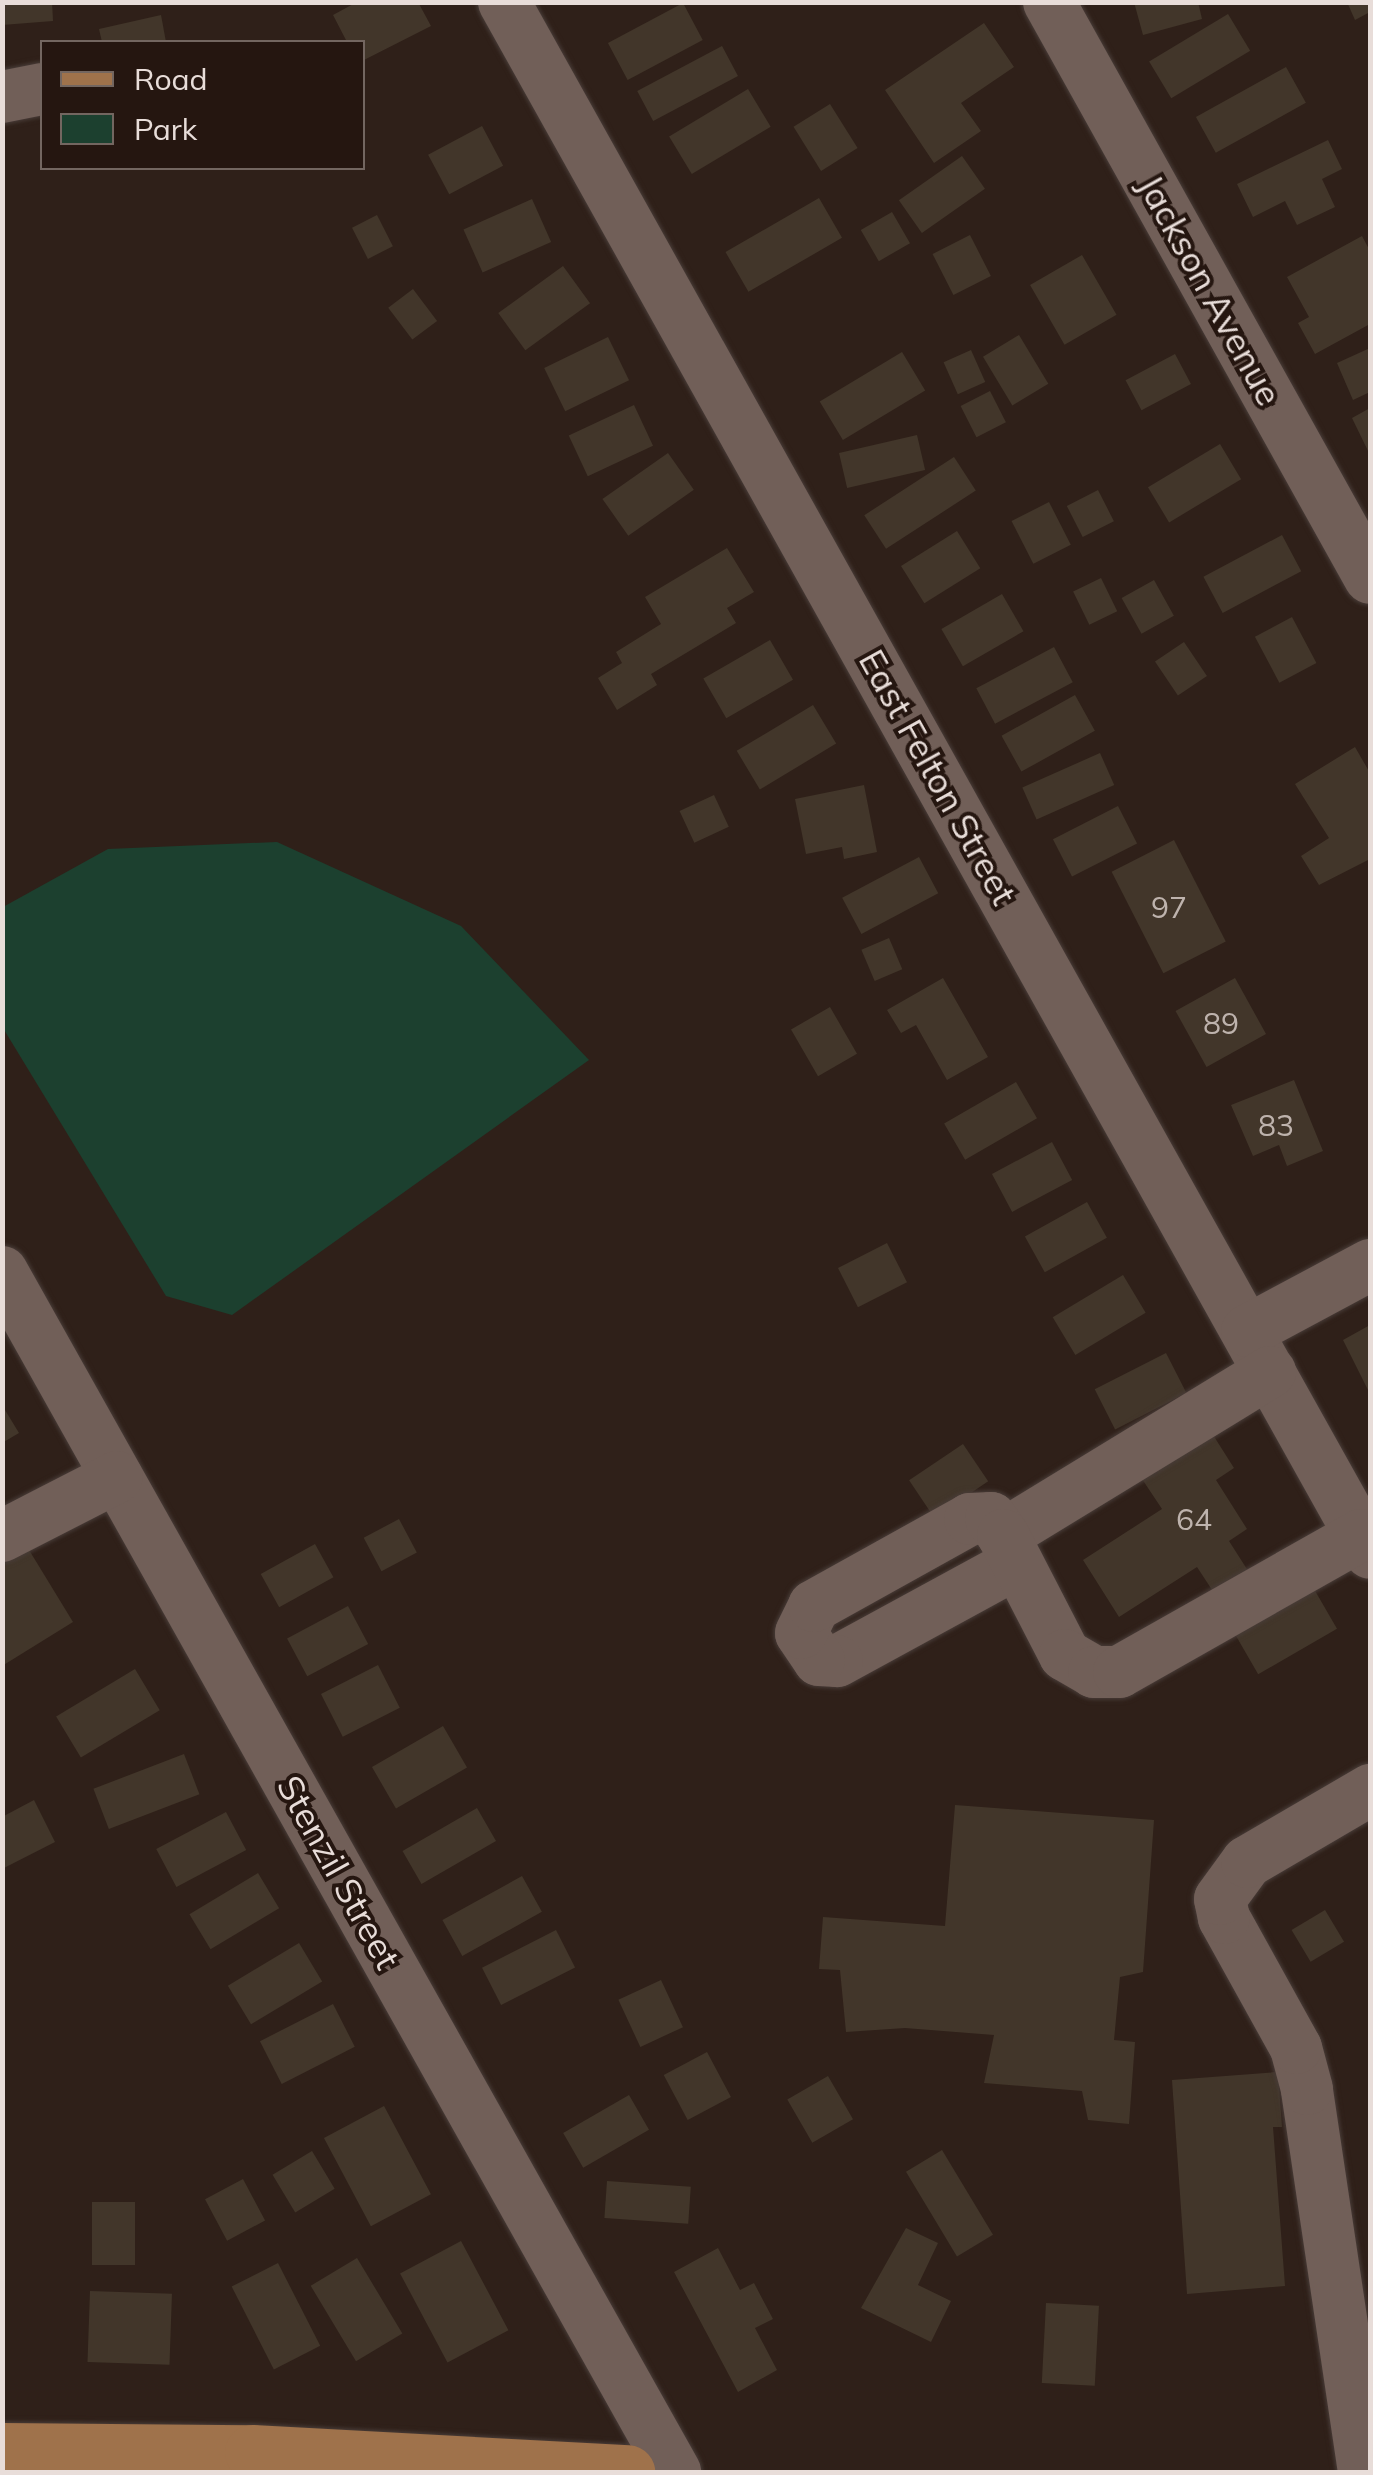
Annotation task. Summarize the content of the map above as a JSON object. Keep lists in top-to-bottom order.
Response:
{
  "streets": {
    "street": ["Jackson Avenue", "East Felton Street", "Stenzil Street"]
  },
  "house_numbers": [
    "97",
    "89",
    "83",
    "64"
  ],
  "legend": ["Road", "Park"]
}
